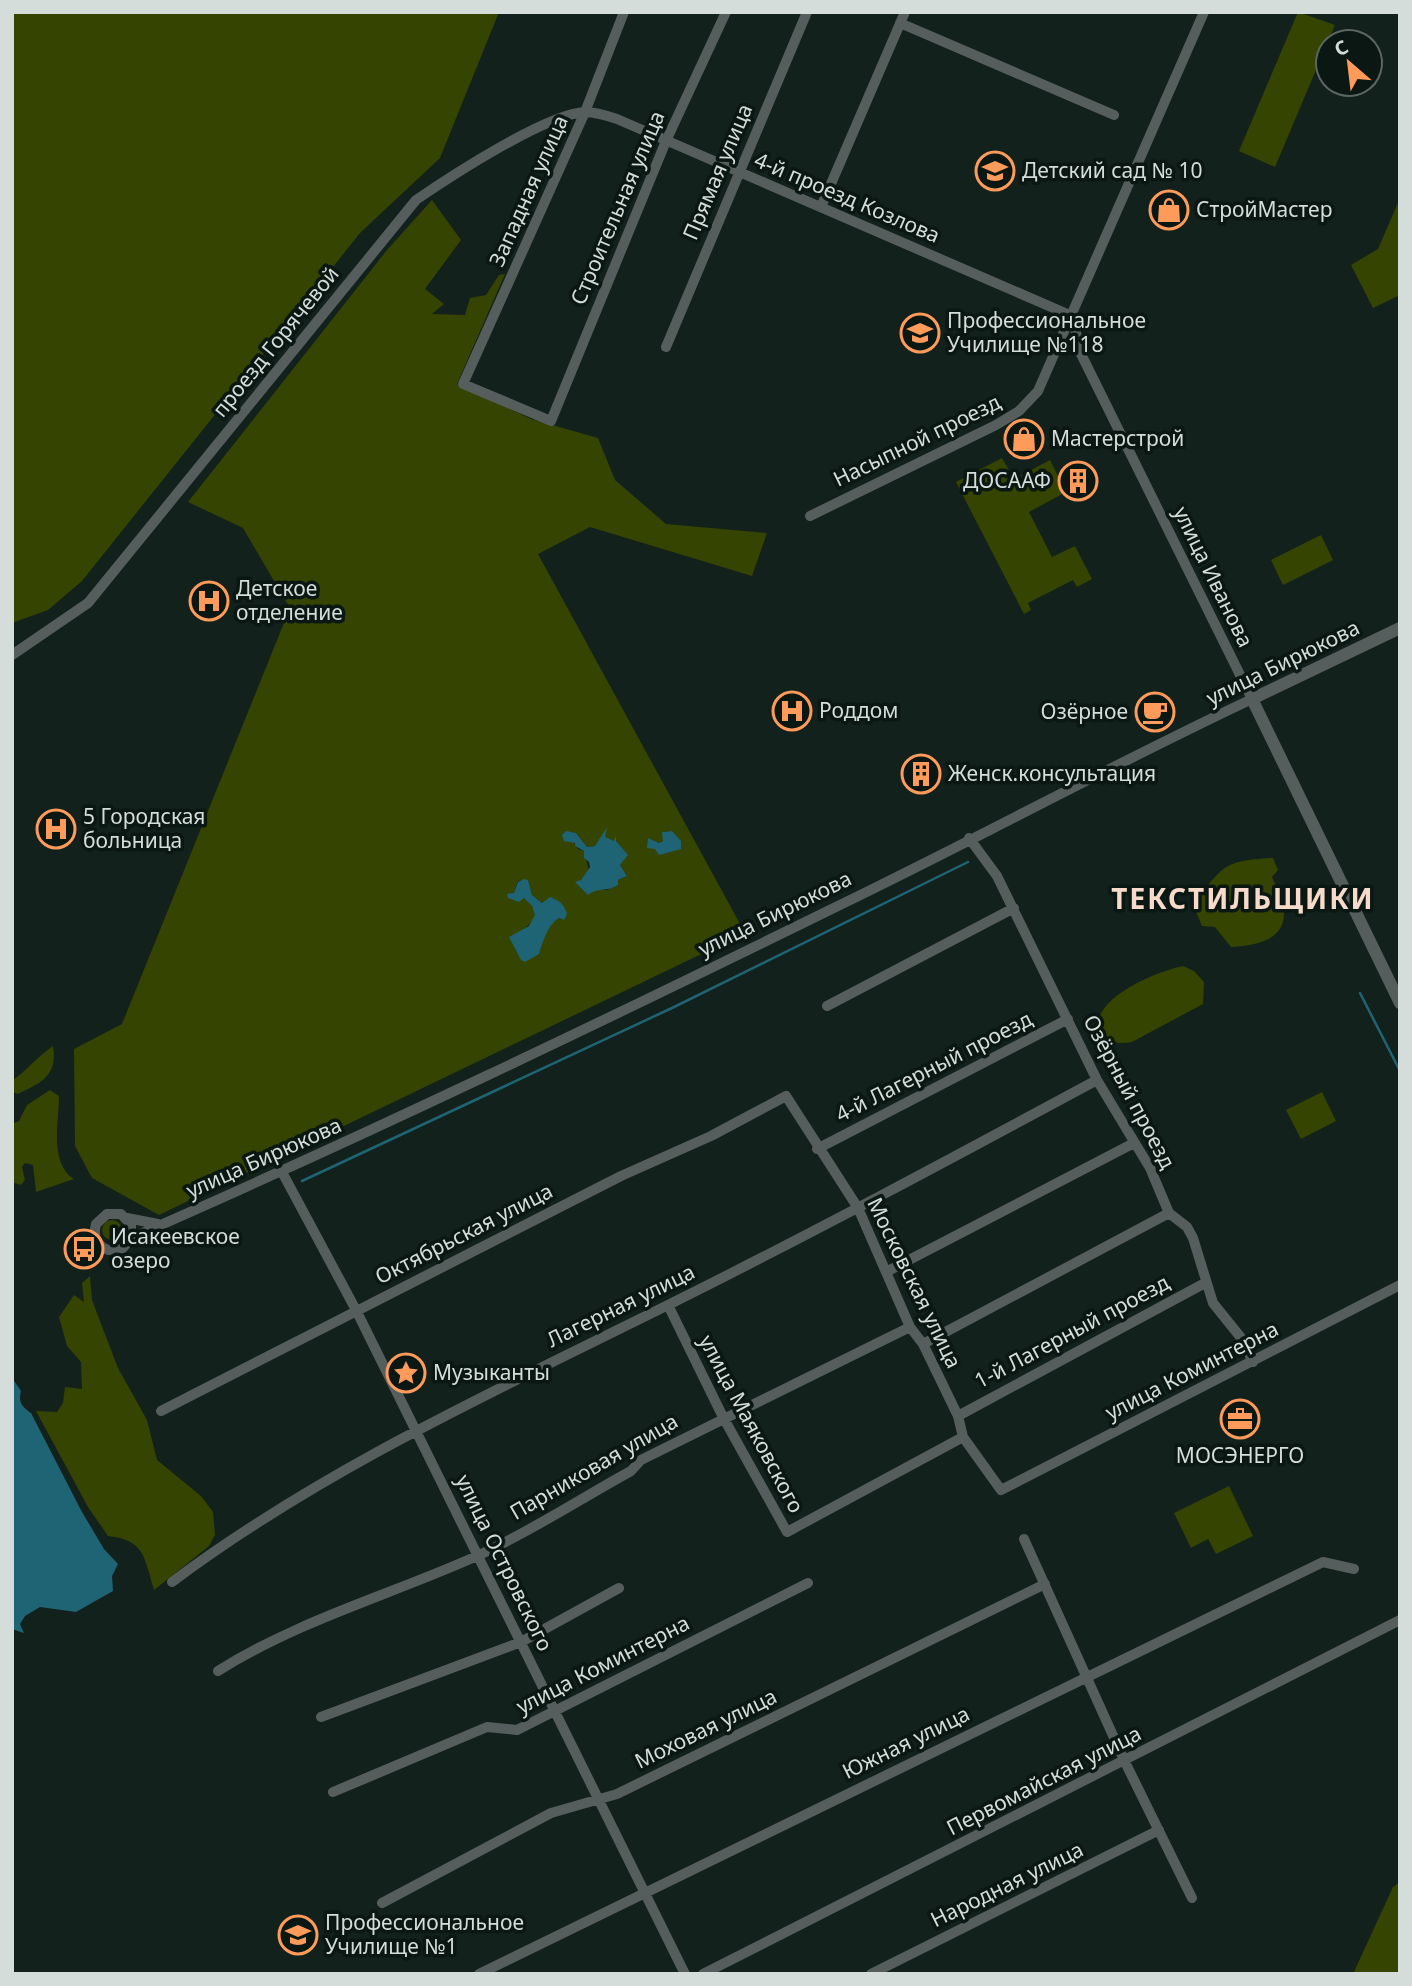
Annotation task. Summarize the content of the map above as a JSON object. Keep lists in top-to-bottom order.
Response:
{
  "streets": {
    "street": [
      "Прямая улица",
      "Западная улица",
      "4-й проезд Козлова",
      "Строительная улица",
      "проезд Горячевой",
      "Насыпной проезд",
      "улица Иванова",
      "улица Бирюкова",
      "4-й Лагерный проезд",
      "Озёрный проезд",
      "Октябрьская улица",
      "Московская улица",
      "Лагерная улица",
      "1-й Лагерный проезд",
      "улица Коминтерна",
      "улица Маяковского",
      "Парниковая улица",
      "улица Островского",
      "Моховая улица",
      "Южная улица",
      "Первомайская улица",
      "Народная улица"
    ]
  },
  "crossings": [
    ["Прямая улица", "4-й проезд Козлова"],
    ["Западная улица", "Строительная улица"],
    ["Западная улица", "проезд Горячевой"],
    ["4-й проезд Козлова", "Строительная улица"],
    ["4-й проезд Козлова", "проезд Горячевой"],
    ["4-й проезд Козлова", "Насыпной проезд"],
    ["4-й проезд Козлова", "улица Иванова"],
    ["Насыпной проезд", "улица Иванова"],
    ["улица Иванова", "улица Бирюкова"],
    ["улица Бирюкова", "Озёрный проезд"],
    ["улица Бирюкова", "улица Островского"],
    ["4-й Лагерный проезд", "Озёрный проезд"],
    ["4-й Лагерный проезд", "Московская улица"],
    ["Озёрный проезд", "Лагерная улица"],
    ["Озёрный проезд", "1-й Лагерный проезд"],
    ["Озёрный проезд", "улица Коминтерна"],
    ["Октябрьская улица", "Московская улица"],
    ["Октябрьская улица", "улица Островского"],
    ["Московская улица", "Лагерная улица"],
    ["Московская улица", "1-й Лагерный проезд"],
    ["Московская улица", "улица Коминтерна"],
    ["Московская улица", "улица Маяковского"],
    ["Московская улица", "Парниковая улица"],
    ["Лагерная улица", "улица Маяковского"],
    ["Лагерная улица", "улица Островского"],
    ["улица Коминтерна", "улица Островского"],
    ["улица Маяковского", "Парниковая улица"],
    ["Парниковая улица", "улица Островского"],
    ["улица Островского", "Моховая улица"],
    ["улица Островского", "Южная улица"]
  ],
  "districts": ["ТЕКСТИЛЬЩИКИ"],
  "places": {
    "school or university": ["Детский сад № 10", "Профессиональное Училище №118", "Профессиональное Училище №1"],
    "shop": ["СтройМастер", "Мастерстрой"],
    "building": ["ДОСААФ", "Женск.консультация"],
    "hospital": ["Детское отделение", "Роддом", "5 Городская больница"],
    "cafe": ["Озёрное"],
    "bus stop": ["Исакеевское озеро"],
    "place": ["Музыканты"],
    "office": ["МОСЭНЕРГО"]
  },
  "north": "top left"
}
